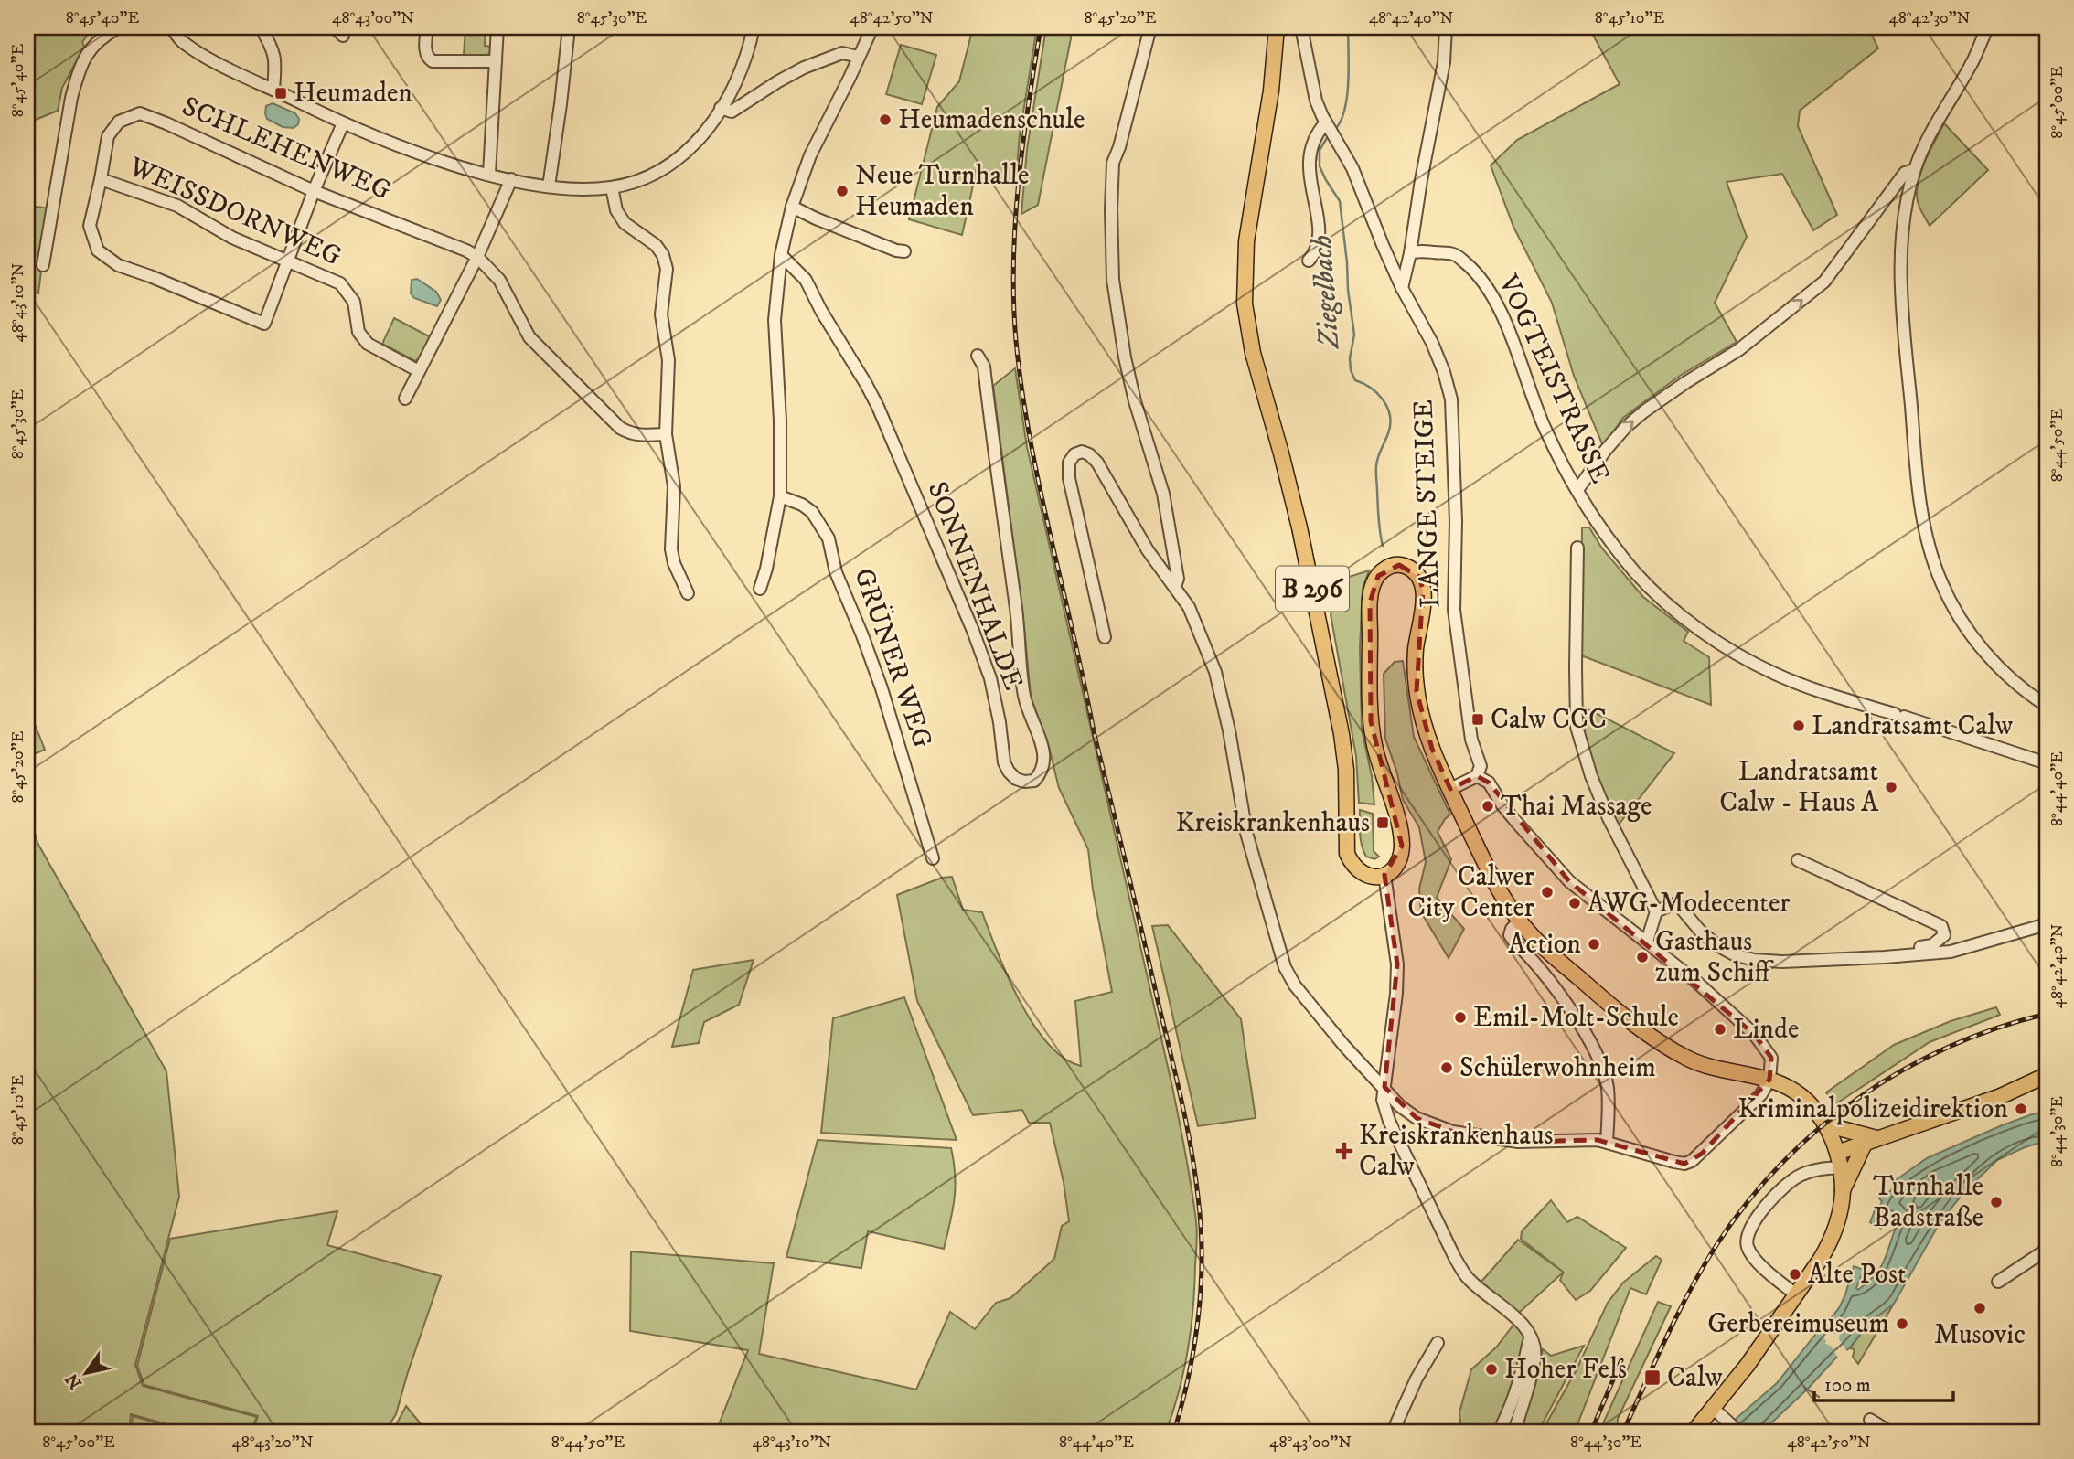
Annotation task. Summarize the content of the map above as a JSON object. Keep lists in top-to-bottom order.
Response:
{
  "streets": {
    "main road": ["B 296"],
    "street": [
      "SCHLEHENWEG",
      "WEISSDORNWEG",
      "VOGTEISTRASSE",
      "LANGE STEIGE",
      "SONNENHALDE",
      "GRÜNER WEG"
    ]
  },
  "crossings": [
    ["SCHLEHENWEG", "WEISSDORNWEG"]
  ],
  "water": ["Ziegelbach"],
  "places": {
    "transit": [
      "Heumaden",
      "Calw CCC",
      "Kreiskrankenhaus",
      "Calw"
    ],
    "other": [
      "Heumadenschule",
      "Neue Turnhalle Heumaden",
      "Landratsamt Calw",
      "Landratsamt Calw - Haus A",
      "Thai Massage",
      "Calwer City Center",
      "AWG-Modecenter",
      "Action",
      "Gasthaus zum Schiff",
      "Emil-Molt-Schule",
      "Linde",
      "Schülerwohnheim",
      "Kriminalpolizeidirektion",
      "Turnhalle Badstraße",
      "Alte Post",
      "Musovic",
      "Gerbereimuseum",
      "Hoher Fels"
    ],
    "health": ["Kreiskrankenhaus Calw"]
  },
  "scale_bar": "100 m",
  "north": "bottom left",
  "coordinates": [
    "8°45'40\"E",
    "48°43'00\"N",
    "8°45'30\"E",
    "48°42'50\"N",
    "8°45'20\"E",
    "48°42'40\"N",
    "8°45'10\"E",
    "48°42'30\"N",
    "8°45'00\"E",
    "48°43'10\"N",
    "8°44'50\"E",
    "8°44'40\"E",
    "8°44'30\"E",
    "48°43'20\"N"
  ]
}
